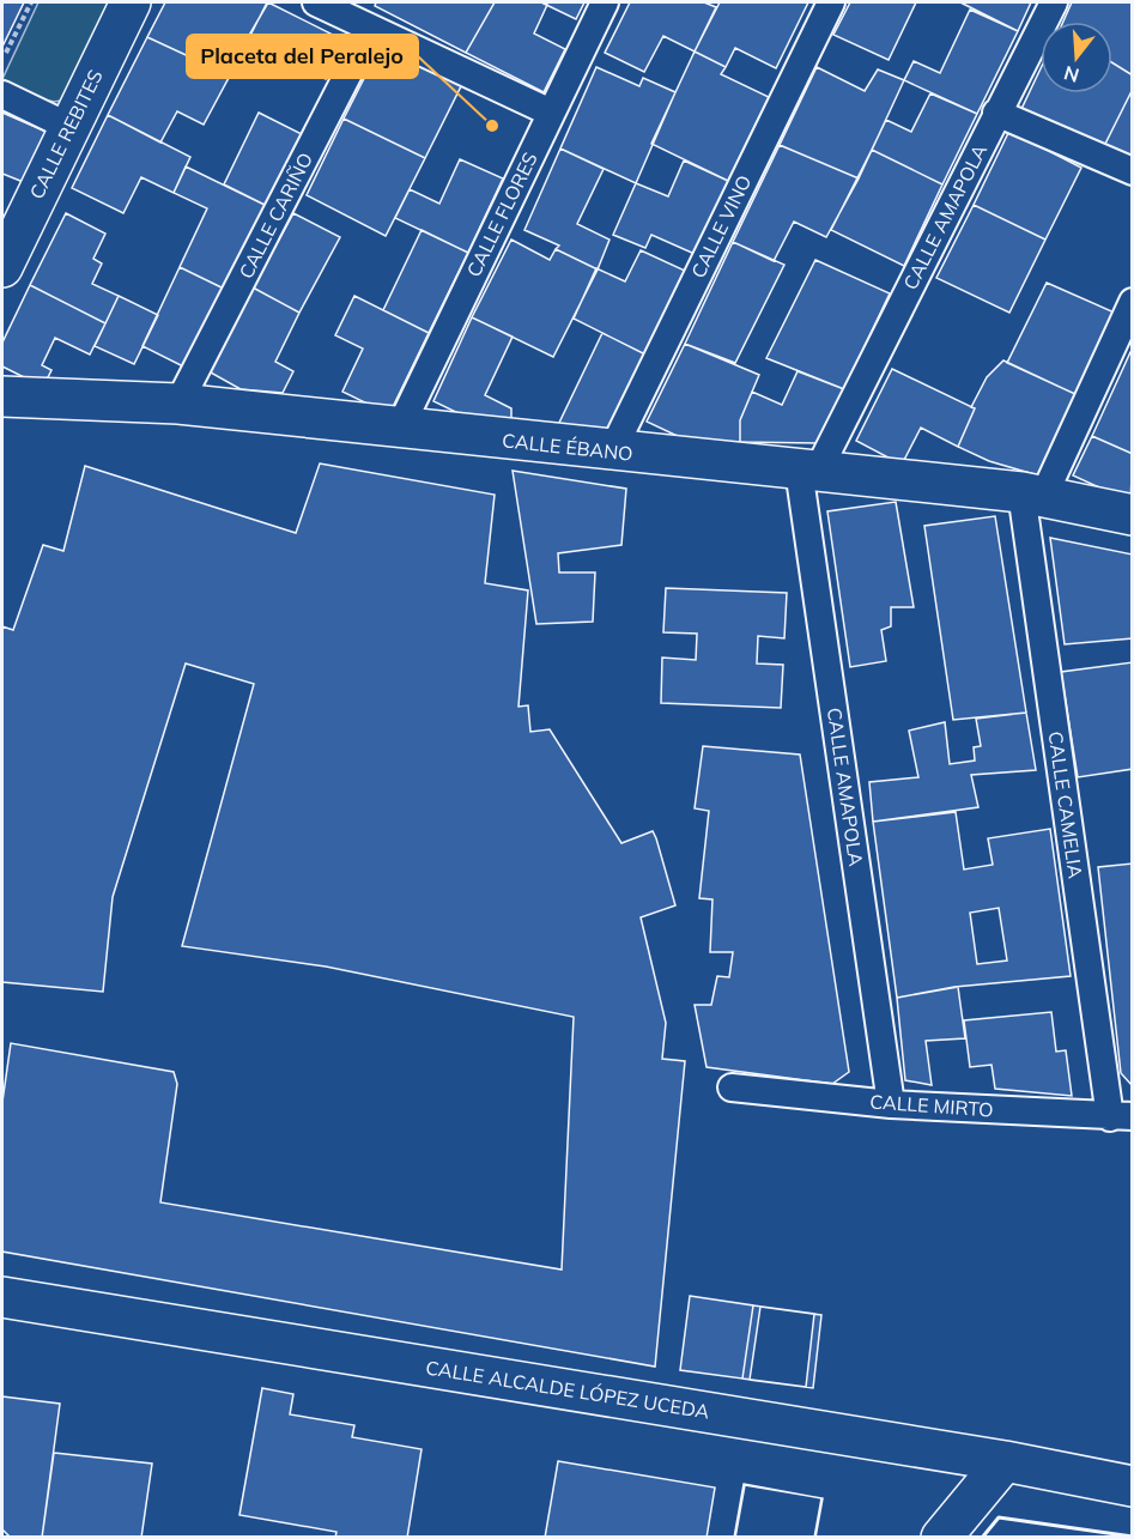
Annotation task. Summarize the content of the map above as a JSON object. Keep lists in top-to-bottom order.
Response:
{
  "streets": {
    "street": ["CALLE REBITES", "CALLE ÉBANO", "CALLE ALCALDE LÓPEZ UCEDA"],
    "lane": [
      "CALLE FLORES",
      "CALLE CARIÑO",
      "CALLE AMAPOLA",
      "CALLE VINO",
      "CALLE CAMELIA",
      "CALLE MIRTO"
    ]
  },
  "crossings": [
    ["CALLE FLORES", "CALLE ÉBANO"],
    ["CALLE CARIÑO", "CALLE ÉBANO"],
    ["CALLE AMAPOLA", "CALLE ÉBANO"],
    ["CALLE AMAPOLA", "CALLE MIRTO"],
    ["CALLE VINO", "CALLE ÉBANO"],
    ["CALLE ÉBANO", "CALLE CAMELIA"],
    ["CALLE CAMELIA", "CALLE MIRTO"]
  ],
  "places": ["Placeta del Peralejo"],
  "north": "bottom"
}
